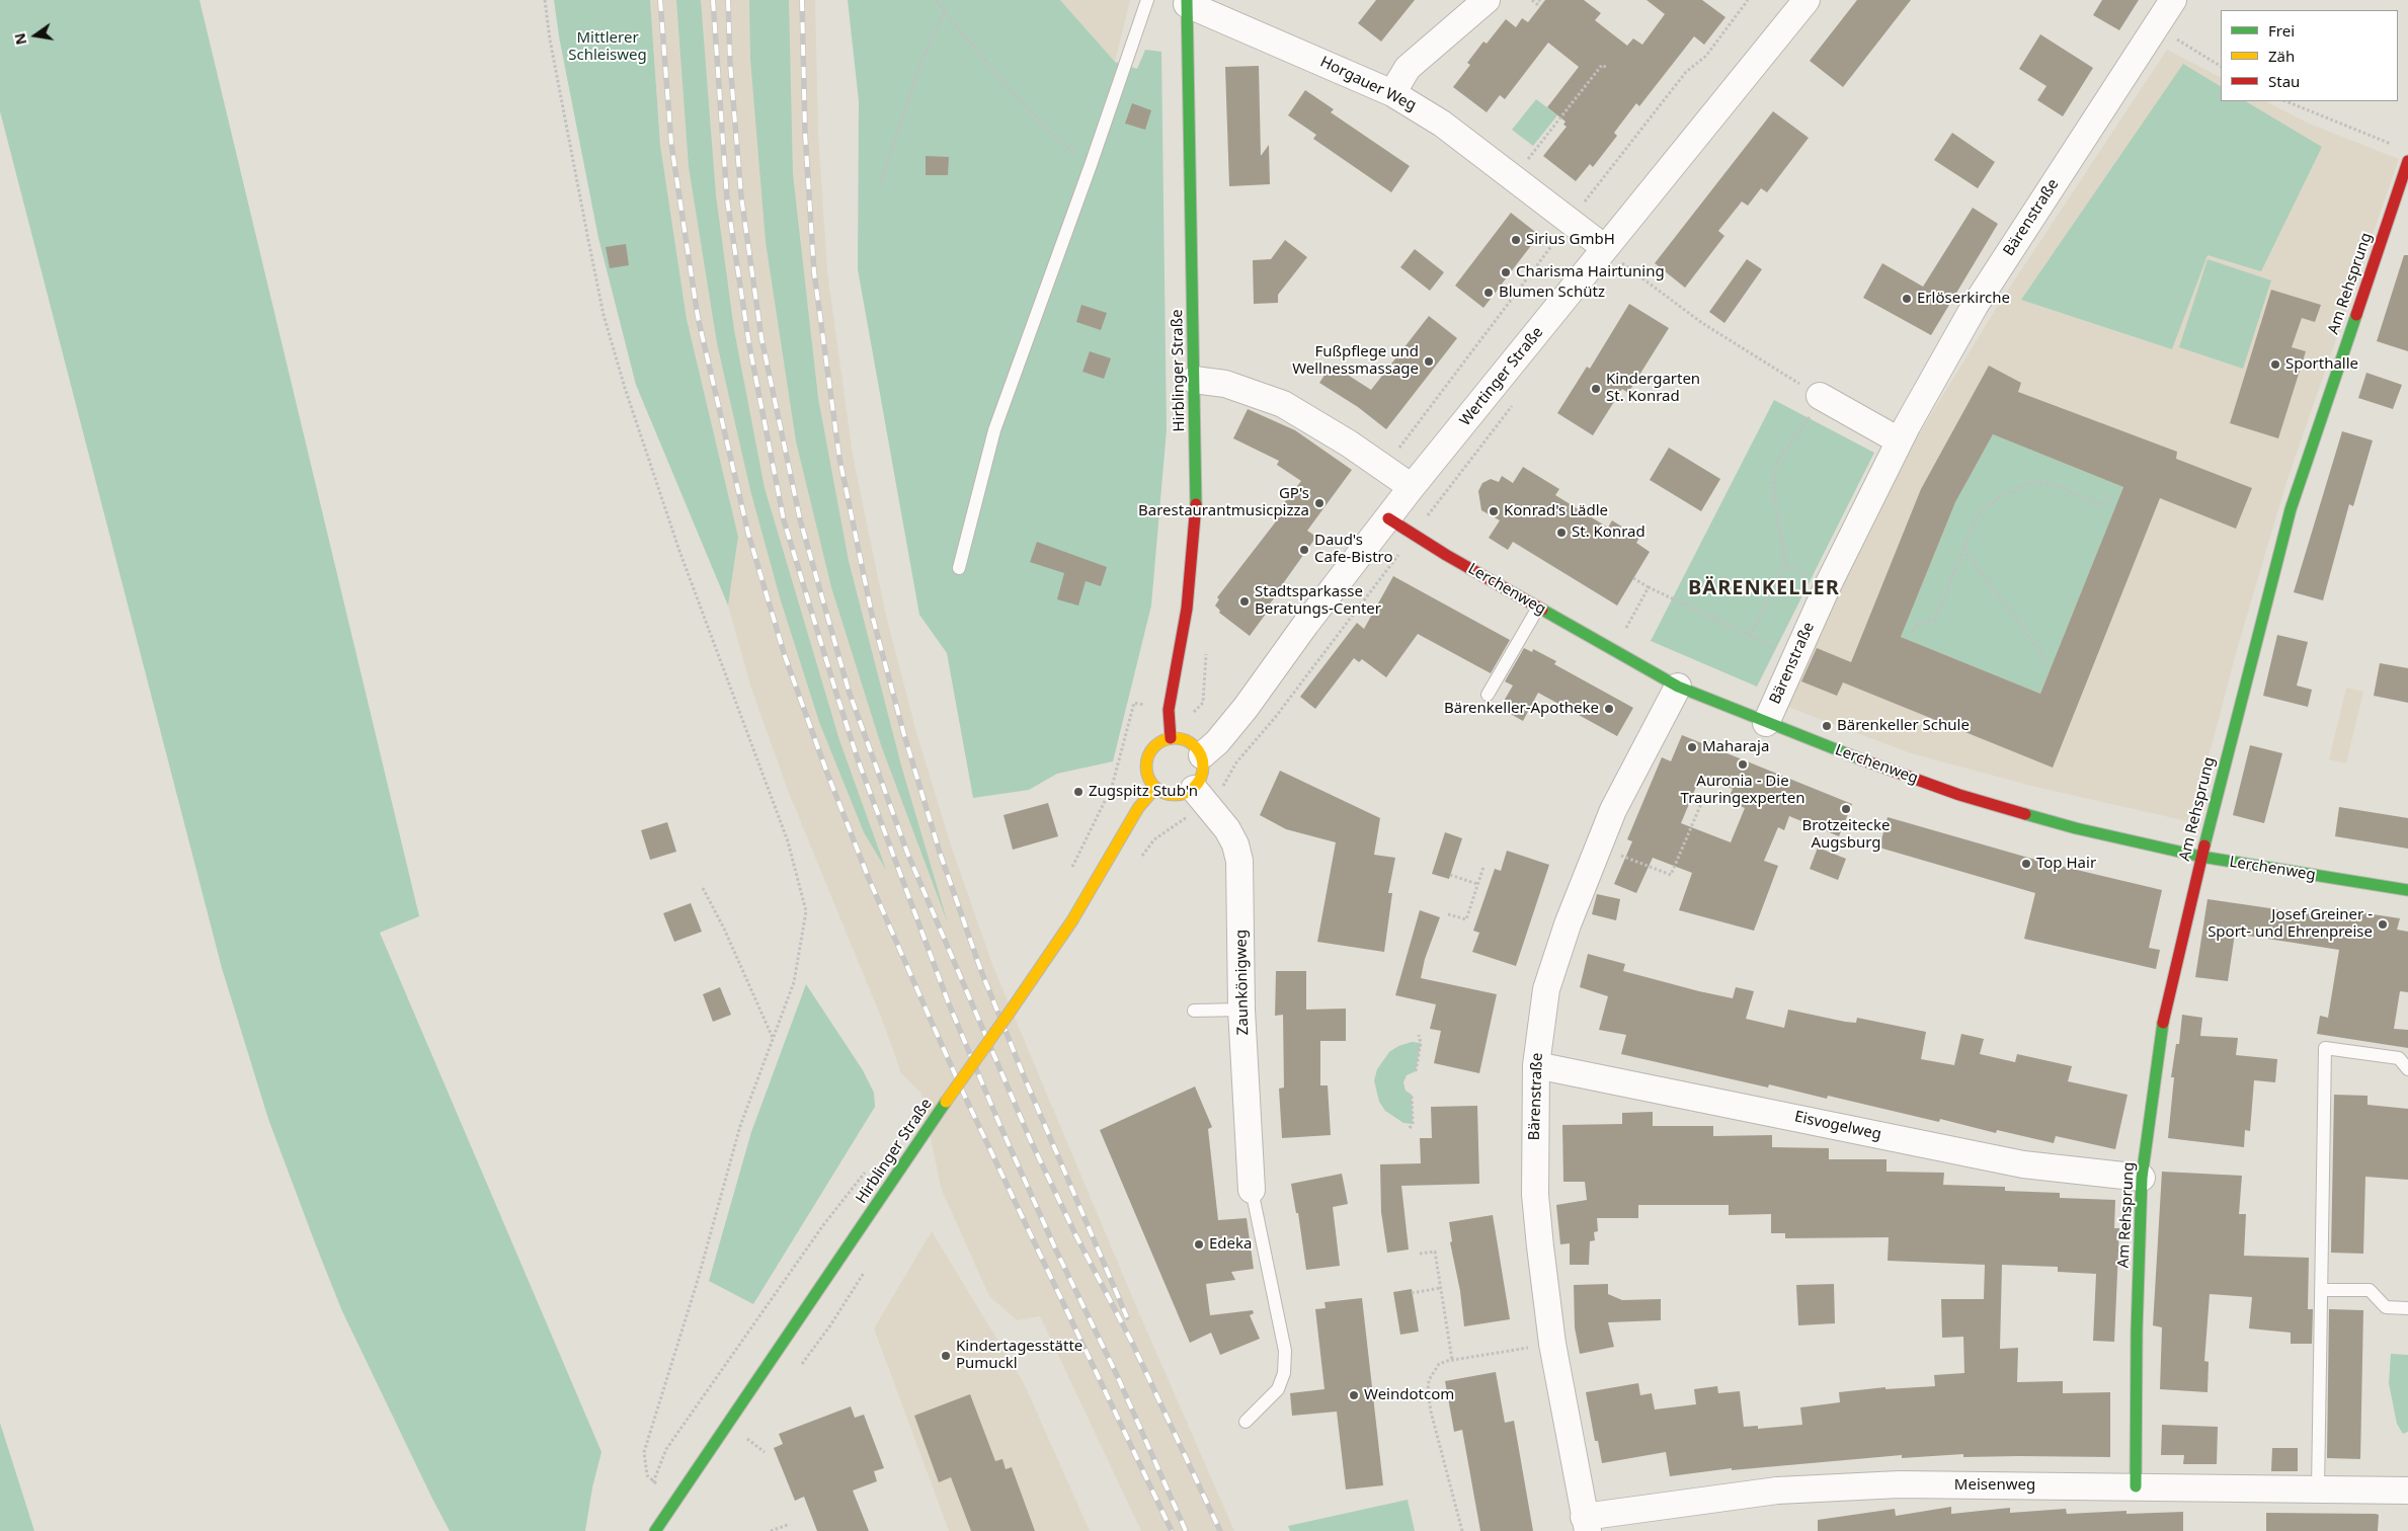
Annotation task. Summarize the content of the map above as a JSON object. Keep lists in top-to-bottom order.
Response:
{
  "streets": {
    "street": [
      "Horgauer Weg",
      "Bärenstraße",
      "Am Rehsprung",
      "Hirblinger Straße",
      "Wertinger Straße",
      "Lerchenweg",
      "Zaunkönigweg",
      "Eisvogelweg",
      "Meisenweg"
    ]
  },
  "crossings": [
    ["Horgauer Weg", "Hirblinger Straße"],
    ["Horgauer Weg", "Wertinger Straße"],
    ["Bärenstraße", "Lerchenweg"],
    ["Bärenstraße", "Eisvogelweg"],
    ["Bärenstraße", "Meisenweg"],
    ["Am Rehsprung", "Lerchenweg"],
    ["Am Rehsprung", "Eisvogelweg"],
    ["Am Rehsprung", "Meisenweg"],
    ["Hirblinger Straße", "Wertinger Straße"],
    ["Hirblinger Straße", "Zaunkönigweg"],
    ["Wertinger Straße", "Lerchenweg"],
    ["Wertinger Straße", "Zaunkönigweg"]
  ],
  "districts": ["BÄRENKELLER"],
  "parks": ["Mittlerer Schleisweg"],
  "places": [
    "Sirius GmbH",
    "Charisma Hairtuning",
    "Blumen Schütz",
    "Erlöserkirche",
    "Fußpflege und Wellnessmassage",
    "Sporthalle",
    "Kindergarten St. Konrad",
    "GP's Barestaurantmusicpizza",
    "Konrad's Lädle",
    "St. Konrad",
    "Daud's Cafe-Bistro",
    "Stadtsparkasse Beratungs-Center",
    "Bärenkeller-Apotheke",
    "Bärenkeller Schule",
    "Maharaja",
    "Auronia - Die Trauringexperten",
    "Zugspitz Stub'n",
    "Brotzeitecke Augsburg",
    "Top Hair",
    "Josef Greiner - Sport- und Ehrenpreise",
    "Edeka",
    "Kindertagesstätte Pumuckl",
    "Weindotcom"
  ],
  "legend": ["Frei", "Zäh", "Stau"],
  "north": "left"
}
